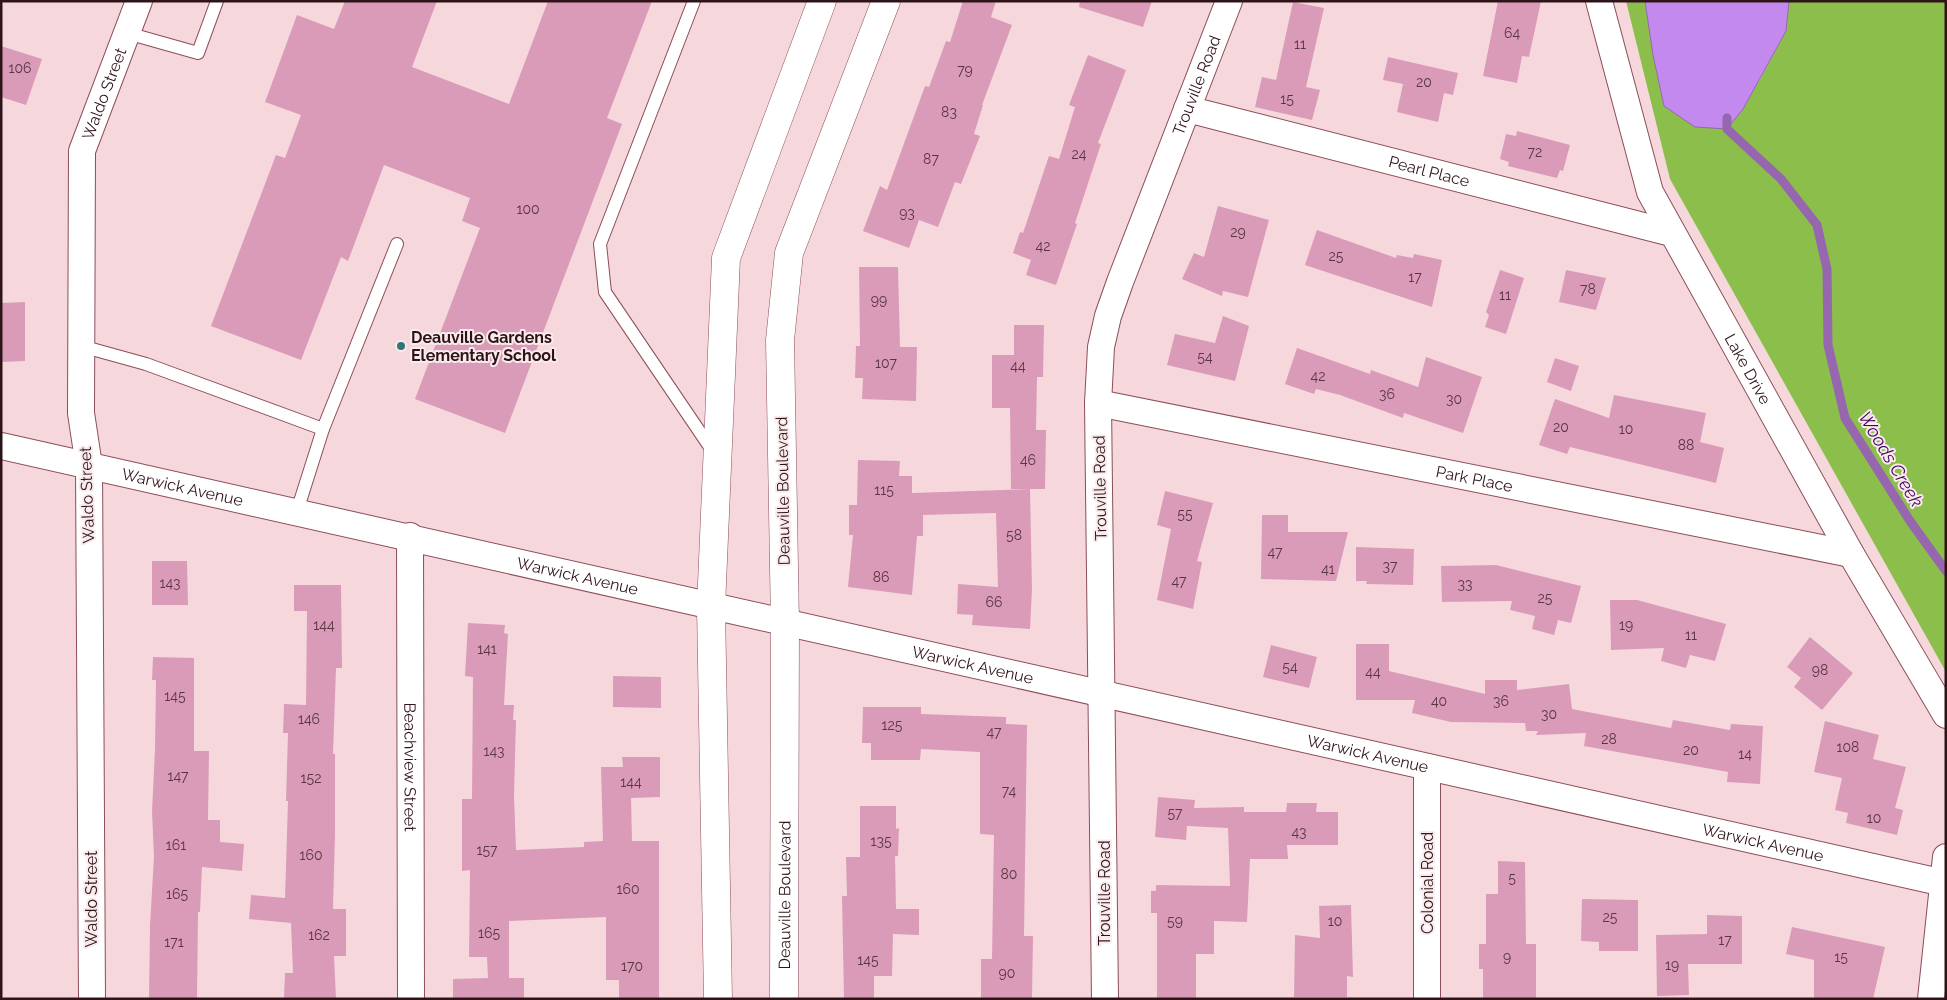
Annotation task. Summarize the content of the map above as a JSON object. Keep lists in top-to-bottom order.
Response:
{
  "streets": {
    "street": [
      "Trouville Road",
      "Waldo Street",
      "Pearl Place",
      "Lake Drive",
      "Park Place",
      "Warwick Avenue",
      "Deauville Boulevard",
      "Beachview Street",
      "Colonial Road"
    ]
  },
  "crossings": [
    ["Trouville Road", "Pearl Place"],
    ["Trouville Road", "Park Place"],
    ["Trouville Road", "Warwick Avenue"],
    ["Waldo Street", "Warwick Avenue"],
    ["Pearl Place", "Lake Drive"],
    ["Lake Drive", "Park Place"],
    ["Warwick Avenue", "Deauville Boulevard"],
    ["Warwick Avenue", "Beachview Street"],
    ["Warwick Avenue", "Colonial Road"]
  ],
  "water": ["Woods Creek"],
  "places": ["Deauville Gardens Elementary School"],
  "house_numbers": [
    "64",
    "11",
    "106",
    "79",
    "20",
    "15",
    "83",
    "72",
    "24",
    "87",
    "100",
    "93",
    "29",
    "42",
    "25",
    "17",
    "78",
    "11",
    "99",
    "54",
    "107",
    "44",
    "42",
    "36",
    "30",
    "20",
    "10",
    "88",
    "46",
    "115",
    "55",
    "58",
    "47",
    "37",
    "41",
    "86",
    "47",
    "143",
    "33",
    "25",
    "66",
    "144",
    "19",
    "11",
    "141",
    "54",
    "98",
    "44",
    "145",
    "40",
    "36",
    "30",
    "146",
    "125",
    "47",
    "28",
    "108",
    "20",
    "143",
    "14",
    "147",
    "152",
    "144",
    "74",
    "57",
    "10",
    "43",
    "135",
    "161",
    "157",
    "160",
    "80",
    "5",
    "160",
    "165",
    "25",
    "59",
    "10",
    "165",
    "162",
    "17",
    "171",
    "9",
    "15",
    "145",
    "19",
    "170",
    "90"
  ]
}
